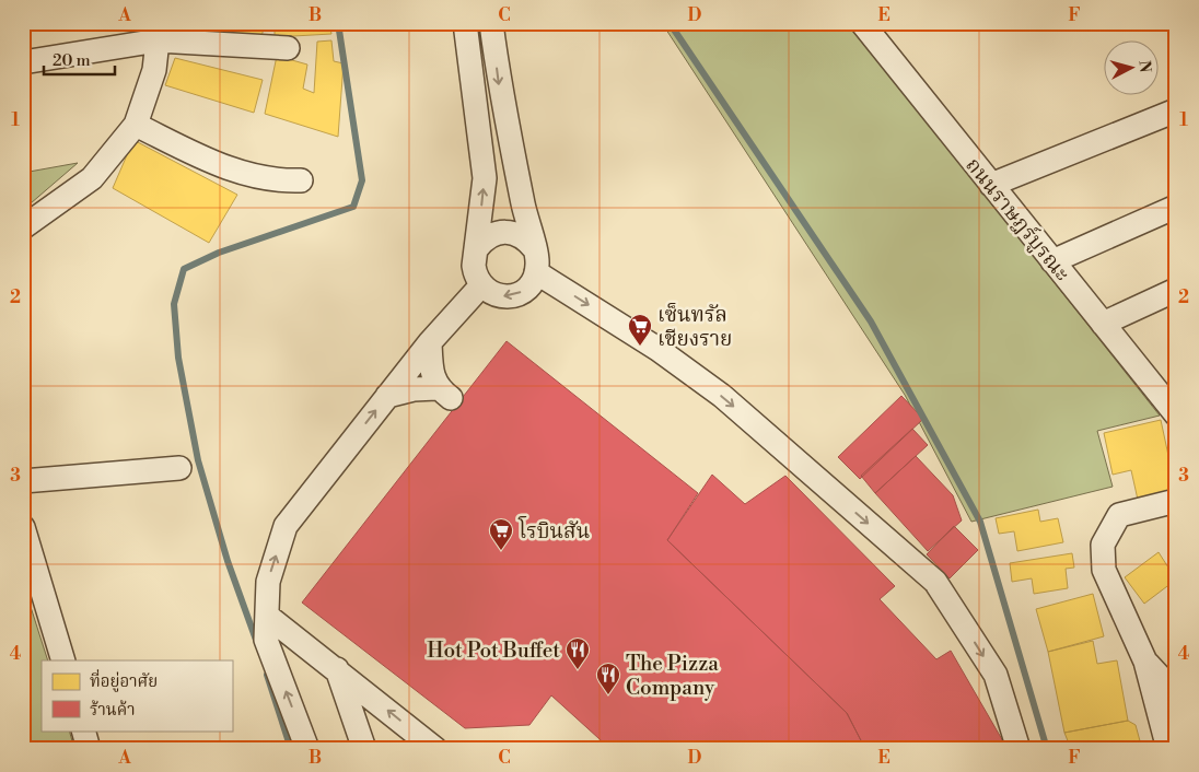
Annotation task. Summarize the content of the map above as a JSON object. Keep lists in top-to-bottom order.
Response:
{
  "streets": {
    "street": ["ถนนราษฎร์บูรณะ"]
  },
  "places": {
    "supermarket": ["เซ็นทรัล เชียงราย", "โรบินสัน"],
    "restaurant": ["Hot Pot Buffet", "The Pizza Company"]
  },
  "legend": ["ที่อยู่อาศัย", "ร้านค้า"],
  "scale_bar": "20 m",
  "north": "right",
  "grid": {
    "columns": [
      "A",
      "B",
      "C",
      "D",
      "E",
      "F"
    ],
    "rows": [
      "1",
      "2",
      "3",
      "4"
    ]
  }
}
